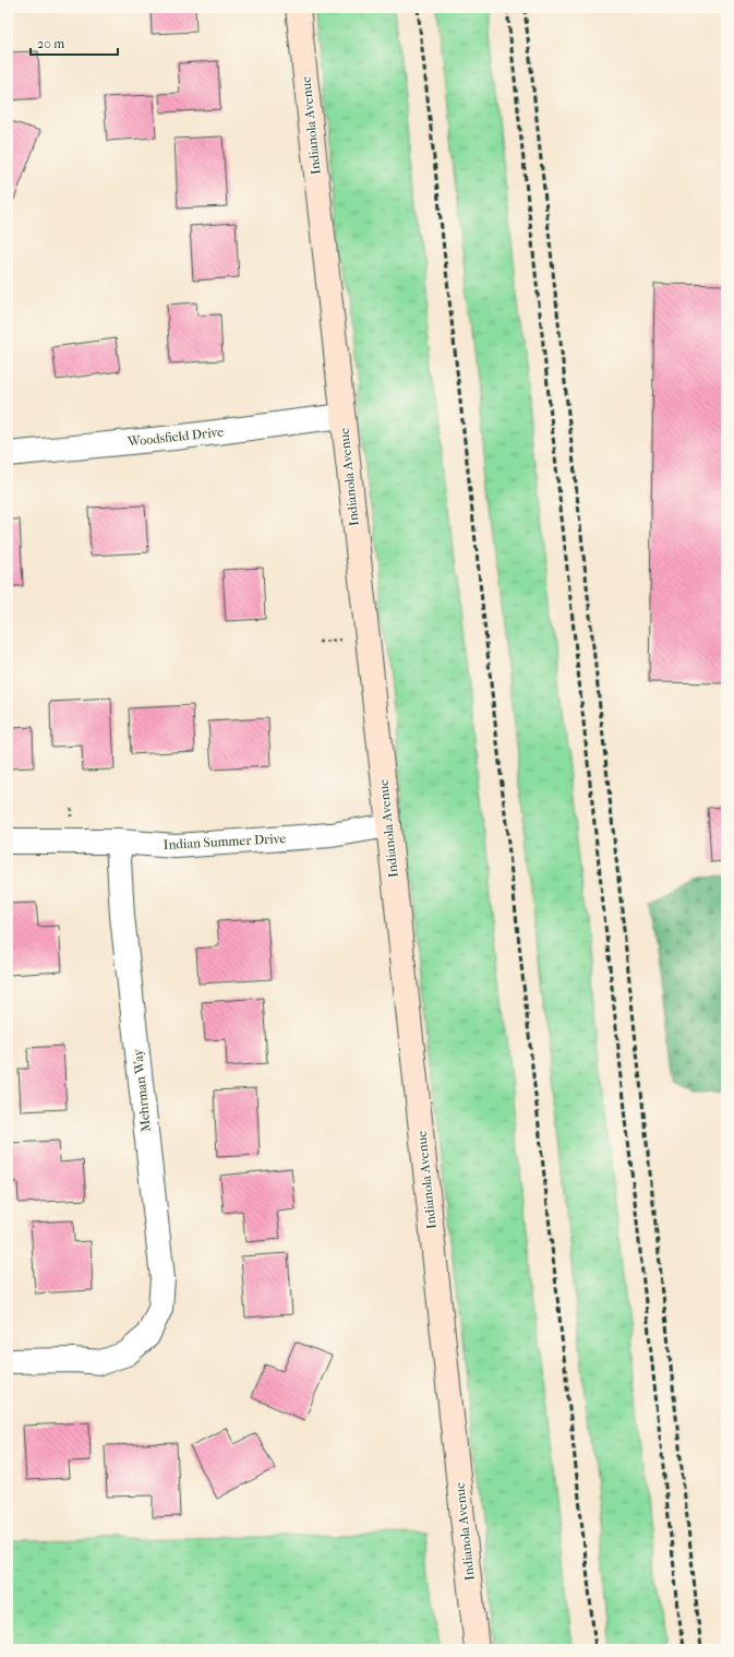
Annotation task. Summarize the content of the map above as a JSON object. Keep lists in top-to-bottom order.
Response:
{
  "streets": {
    "main road": ["Indianola Avenue"],
    "street": ["Woodsfield Drive", "Indian Summer Drive", "Mehrman Way"]
  },
  "crossings": [
    ["Indianola Avenue", "Woodsfield Drive"],
    ["Indianola Avenue", "Indian Summer Drive"],
    ["Indian Summer Drive", "Mehrman Way"]
  ],
  "scale_bar": "20 m"
}
